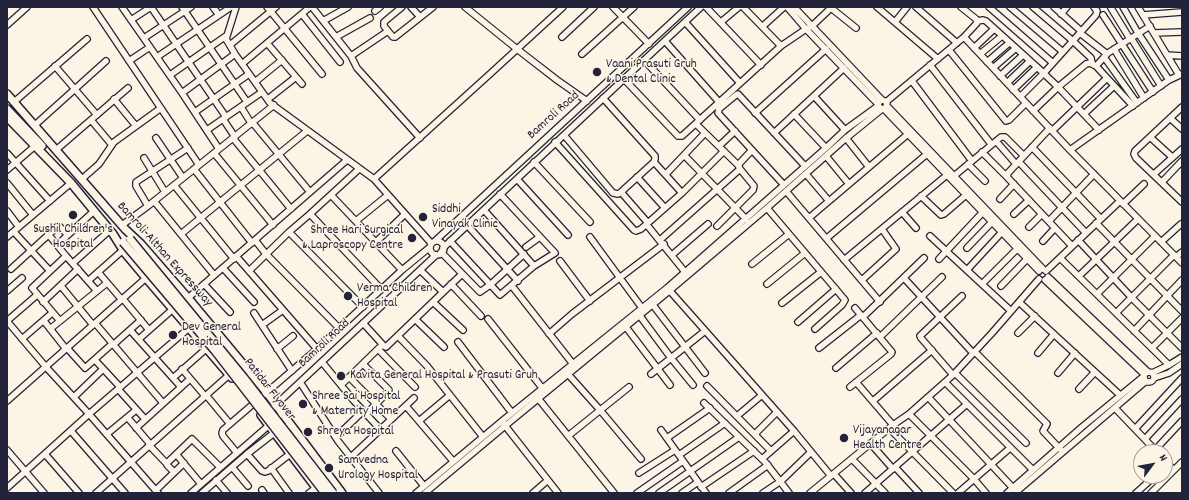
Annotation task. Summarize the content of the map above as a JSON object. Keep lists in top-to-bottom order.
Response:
{
  "streets": {
    "main road": ["Bamroli-Althan Expressway", "Patidar Flyover"],
    "street": ["Bamroli Road"]
  },
  "crossings": [
    ["Bamroli Road", "Bamroli-Althan Expressway"],
    ["Bamroli-Althan Expressway", "Patidar Flyover"]
  ],
  "places": [
    "Vaani Prasuti Gruh & Dental Clinic",
    "Sushil Children's Hospital",
    "Siddhi Vinayak Clinic",
    "Shree Hari Surgical & Laproscopy Centre",
    "Verma Children Hospital",
    "Dev General Hospital",
    "Kavita General Hospital & Prasuti Gruh",
    "Shree Sai Hospital & Maternity Home",
    "Shreya Hospital",
    "Vijayanagar Health Centre",
    "Samvedna Urology Hospital"
  ],
  "north": "top right"
}
